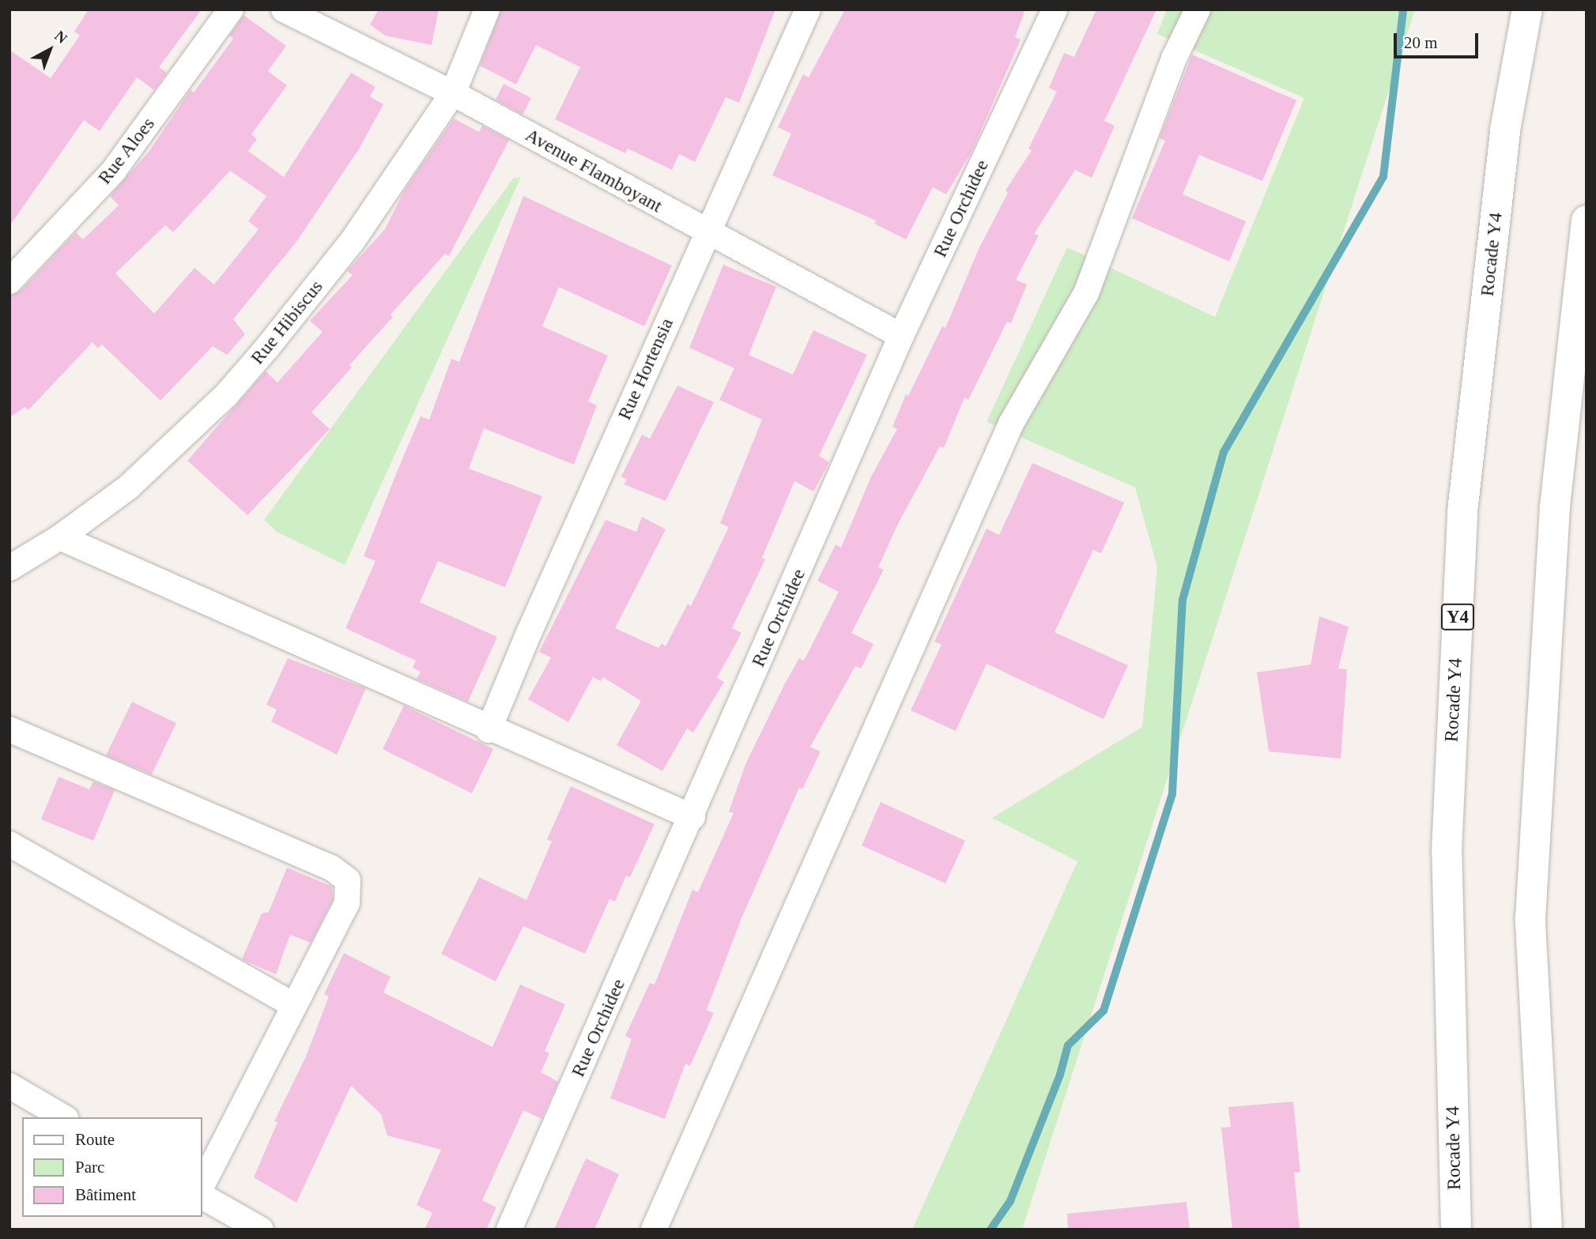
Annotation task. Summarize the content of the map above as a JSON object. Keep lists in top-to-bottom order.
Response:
{
  "streets": {
    "highway": ["Rocade Y4", "Y4"],
    "street": [
      "Rue Aloes",
      "Avenue Flamboyant",
      "Rue Orchidee",
      "Rue Hibiscus",
      "Rue Hortensia"
    ]
  },
  "crossings": [
    ["Avenue Flamboyant", "Rue Orchidee"],
    ["Avenue Flamboyant", "Rue Hibiscus"],
    ["Avenue Flamboyant", "Rue Hortensia"]
  ],
  "legend": ["Route", "Parc", "Bâtiment"],
  "scale_bar": "20 m",
  "north": "top right"
}
